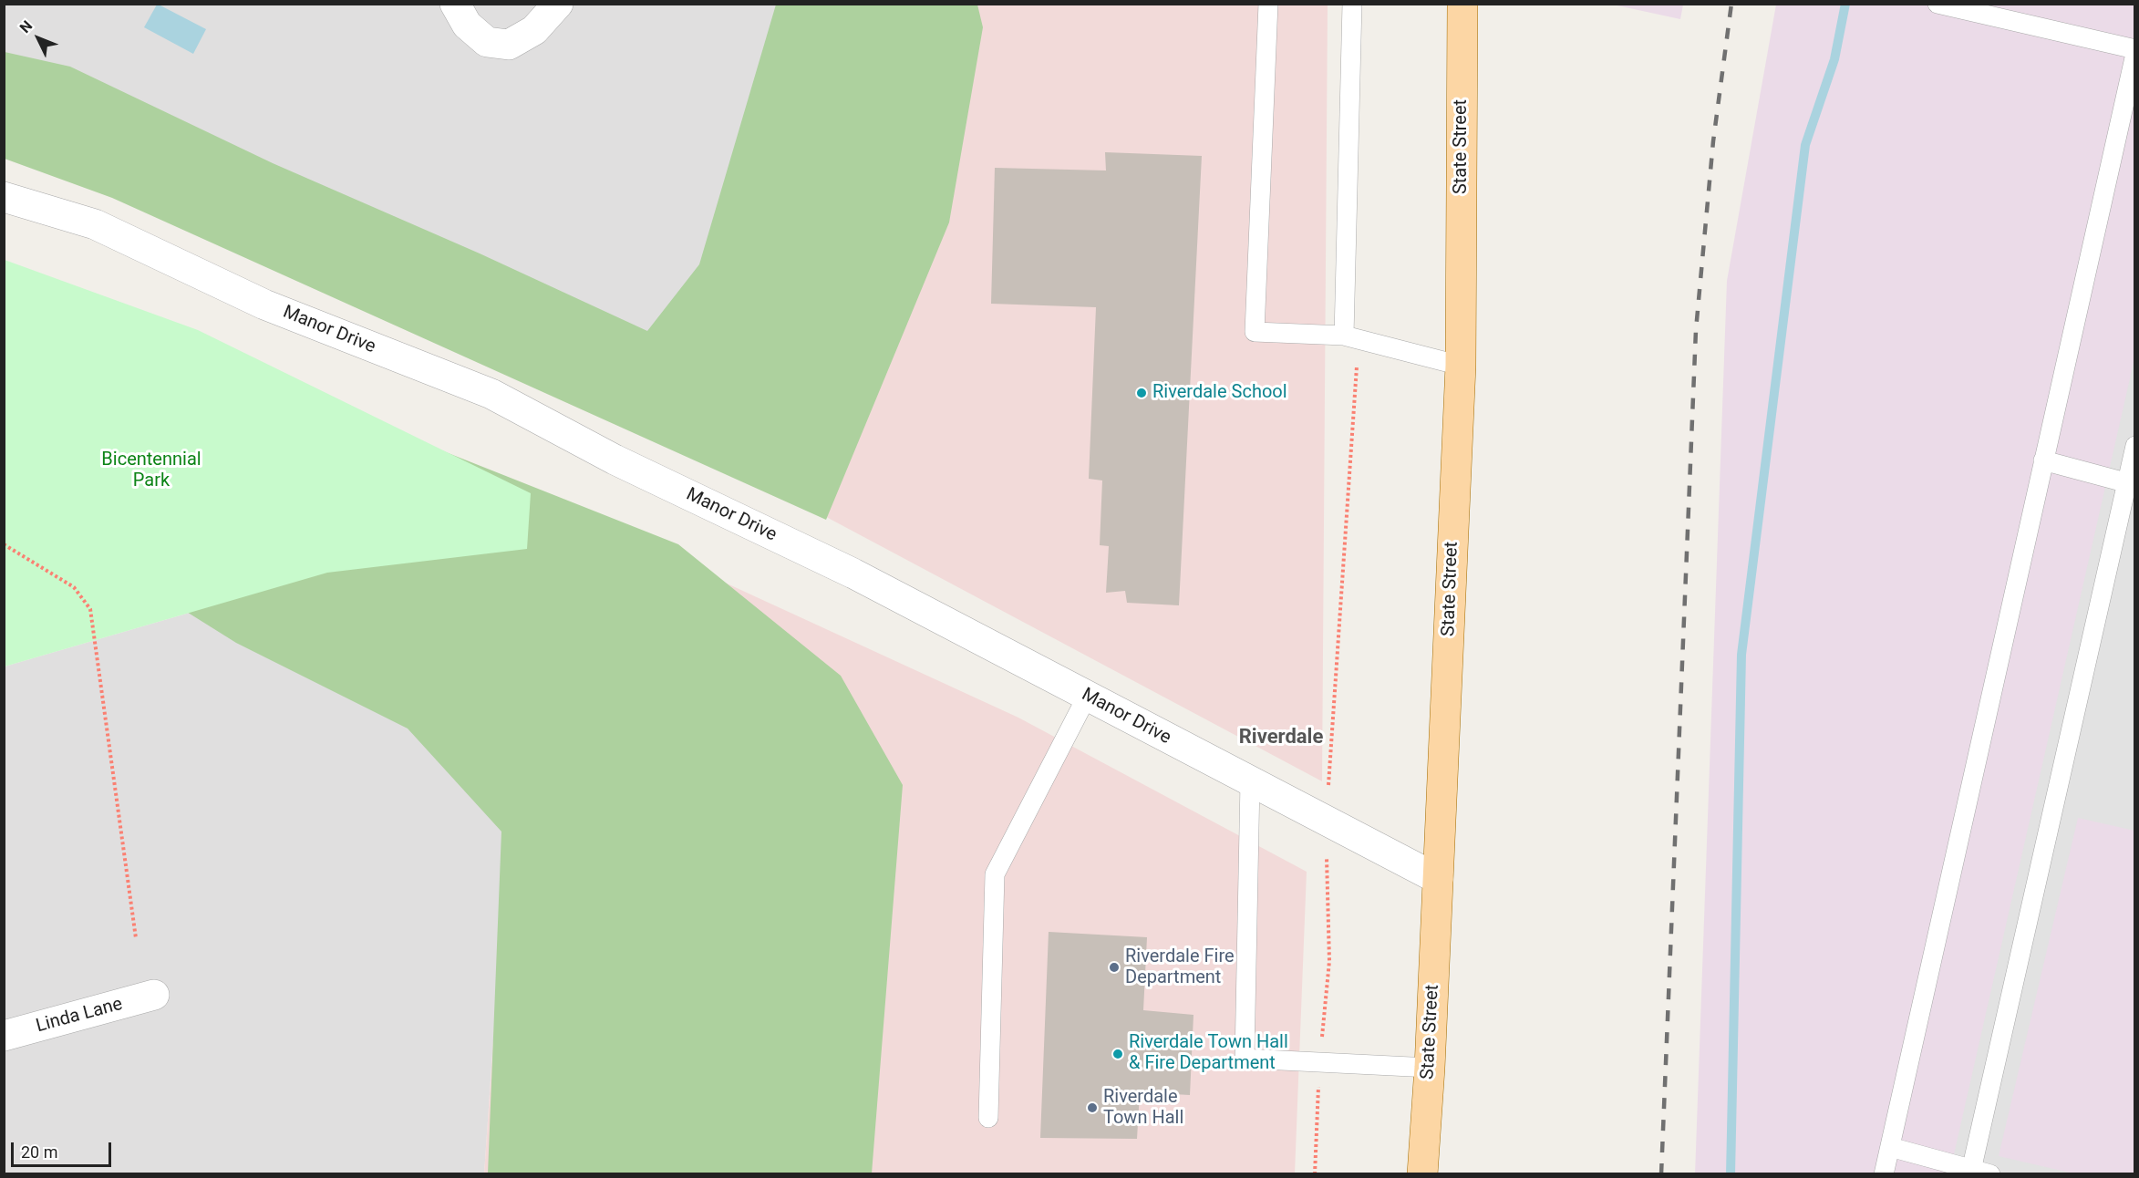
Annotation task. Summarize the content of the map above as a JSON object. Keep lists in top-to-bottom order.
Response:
{
  "streets": {
    "main road": ["State Street"],
    "street": ["Manor Drive", "Linda Lane"]
  },
  "crossings": [
    ["State Street", "Manor Drive"]
  ],
  "districts": ["Riverdale"],
  "parks": ["Bicentennial Park"],
  "places": [
    "Riverdale School",
    "Riverdale Fire Department",
    "Riverdale Town Hall & Fire Department",
    "Riverdale Town Hall"
  ],
  "scale_bar": "20 m",
  "north": "top left"
}
